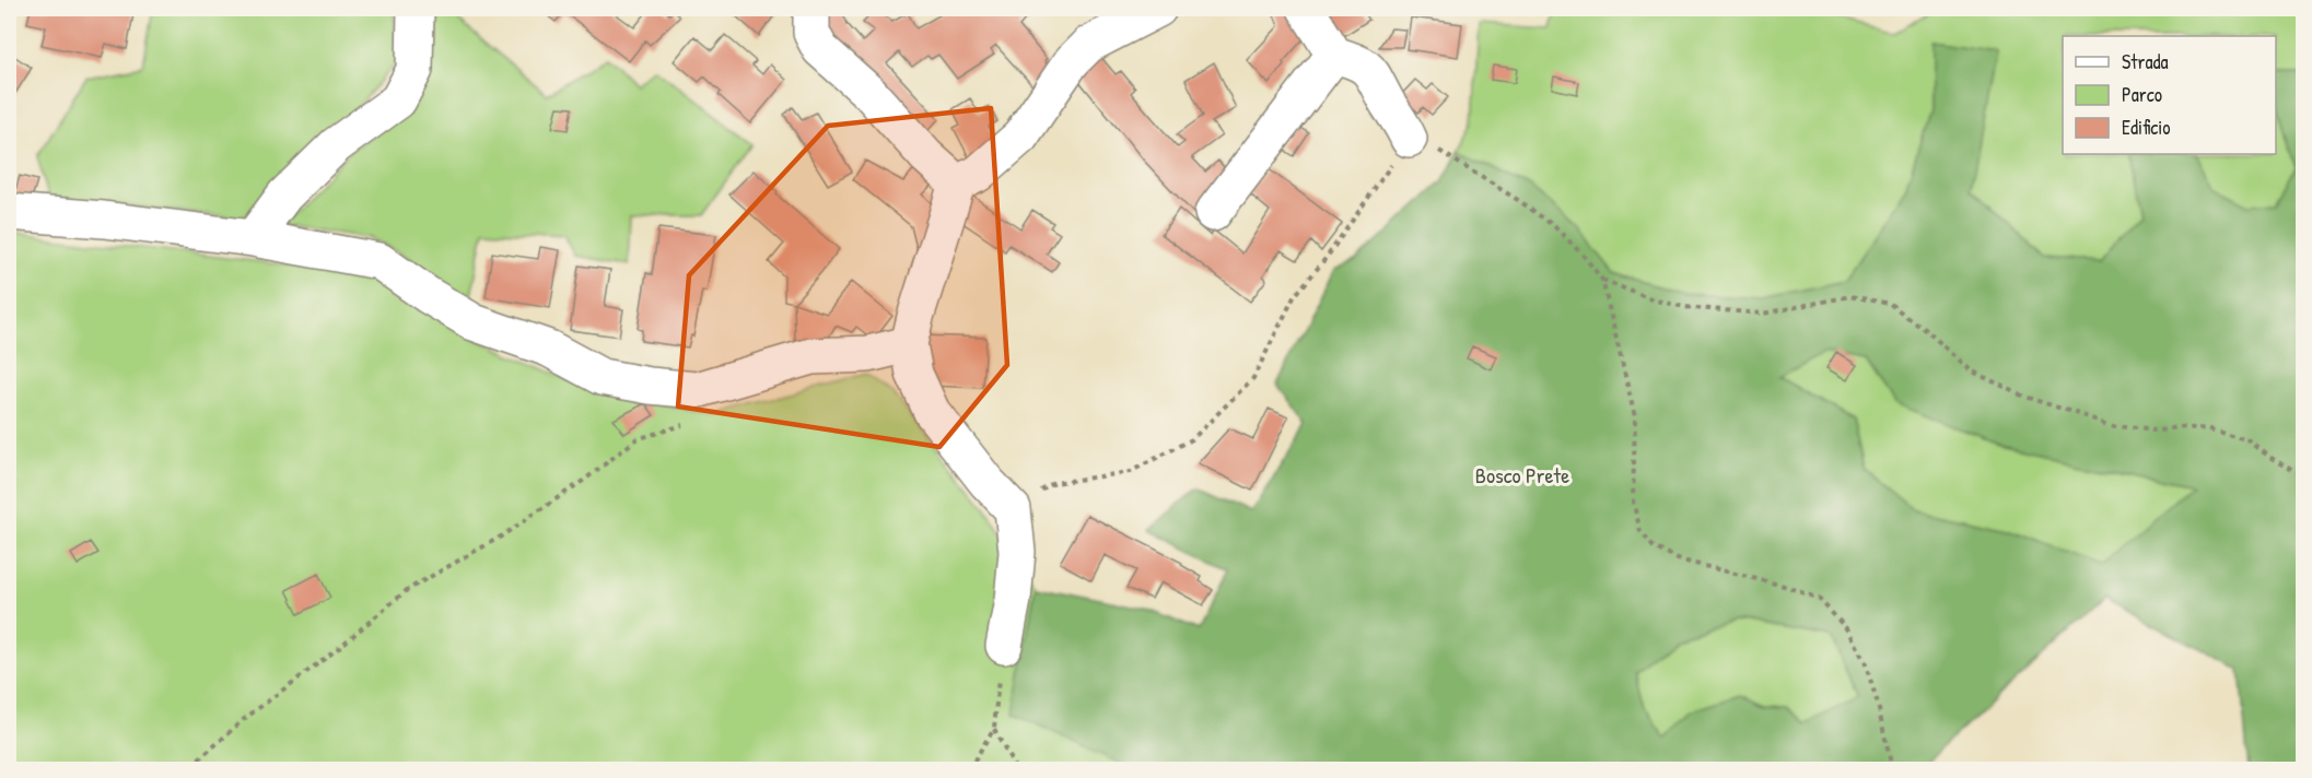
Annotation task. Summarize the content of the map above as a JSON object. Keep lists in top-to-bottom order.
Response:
{
  "parks": ["Bosco Prete"],
  "legend": ["Strada", "Parco", "Edificio"]
}
